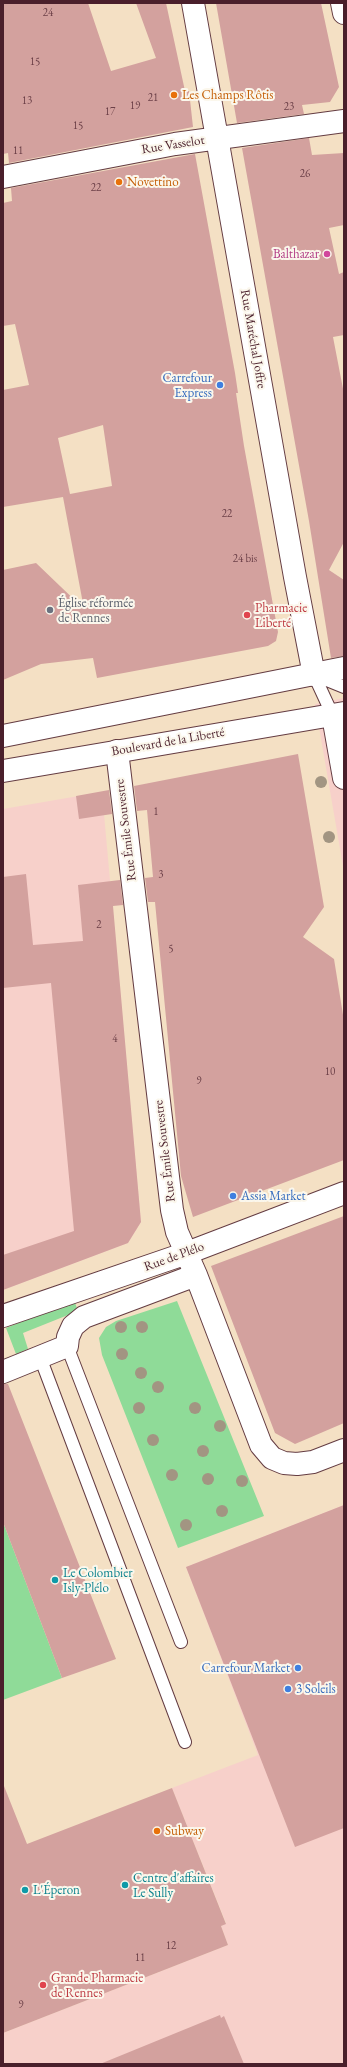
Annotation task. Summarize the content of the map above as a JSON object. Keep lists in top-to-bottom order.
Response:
{
  "streets": {
    "street": [
      "Rue Vasselot",
      "Rue Maréchal Joffre",
      "Boulevard de la Liberté",
      "Rue Émile Souvestre",
      "Rue de Plélo"
    ]
  },
  "crossings": [
    ["Rue Vasselot", "Rue Maréchal Joffre"],
    ["Boulevard de la Liberté", "Rue Émile Souvestre"],
    ["Rue Émile Souvestre", "Rue de Plélo"]
  ],
  "places": [
    "Les Champs Rôtis",
    "Novettino",
    "Balthazar",
    "Carrefour Express",
    "Église réformée de Rennes",
    "Pharmacie Liberté",
    "Assia Market",
    "Le Colombier Isly-Plélo",
    "Carrefour Market",
    "3 Soleils",
    "Subway",
    "Centre d'affaires Le Sully",
    "L'Éperon",
    "Grande Pharmacie de Rennes"
  ],
  "house_numbers": [
    "24",
    "15",
    "21",
    "13",
    "19",
    "23",
    "17",
    "15",
    "11",
    "26",
    "22",
    "22",
    "24 bis",
    "1",
    "3",
    "2",
    "5",
    "4",
    "10",
    "9",
    "12",
    "11",
    "9"
  ]
}
